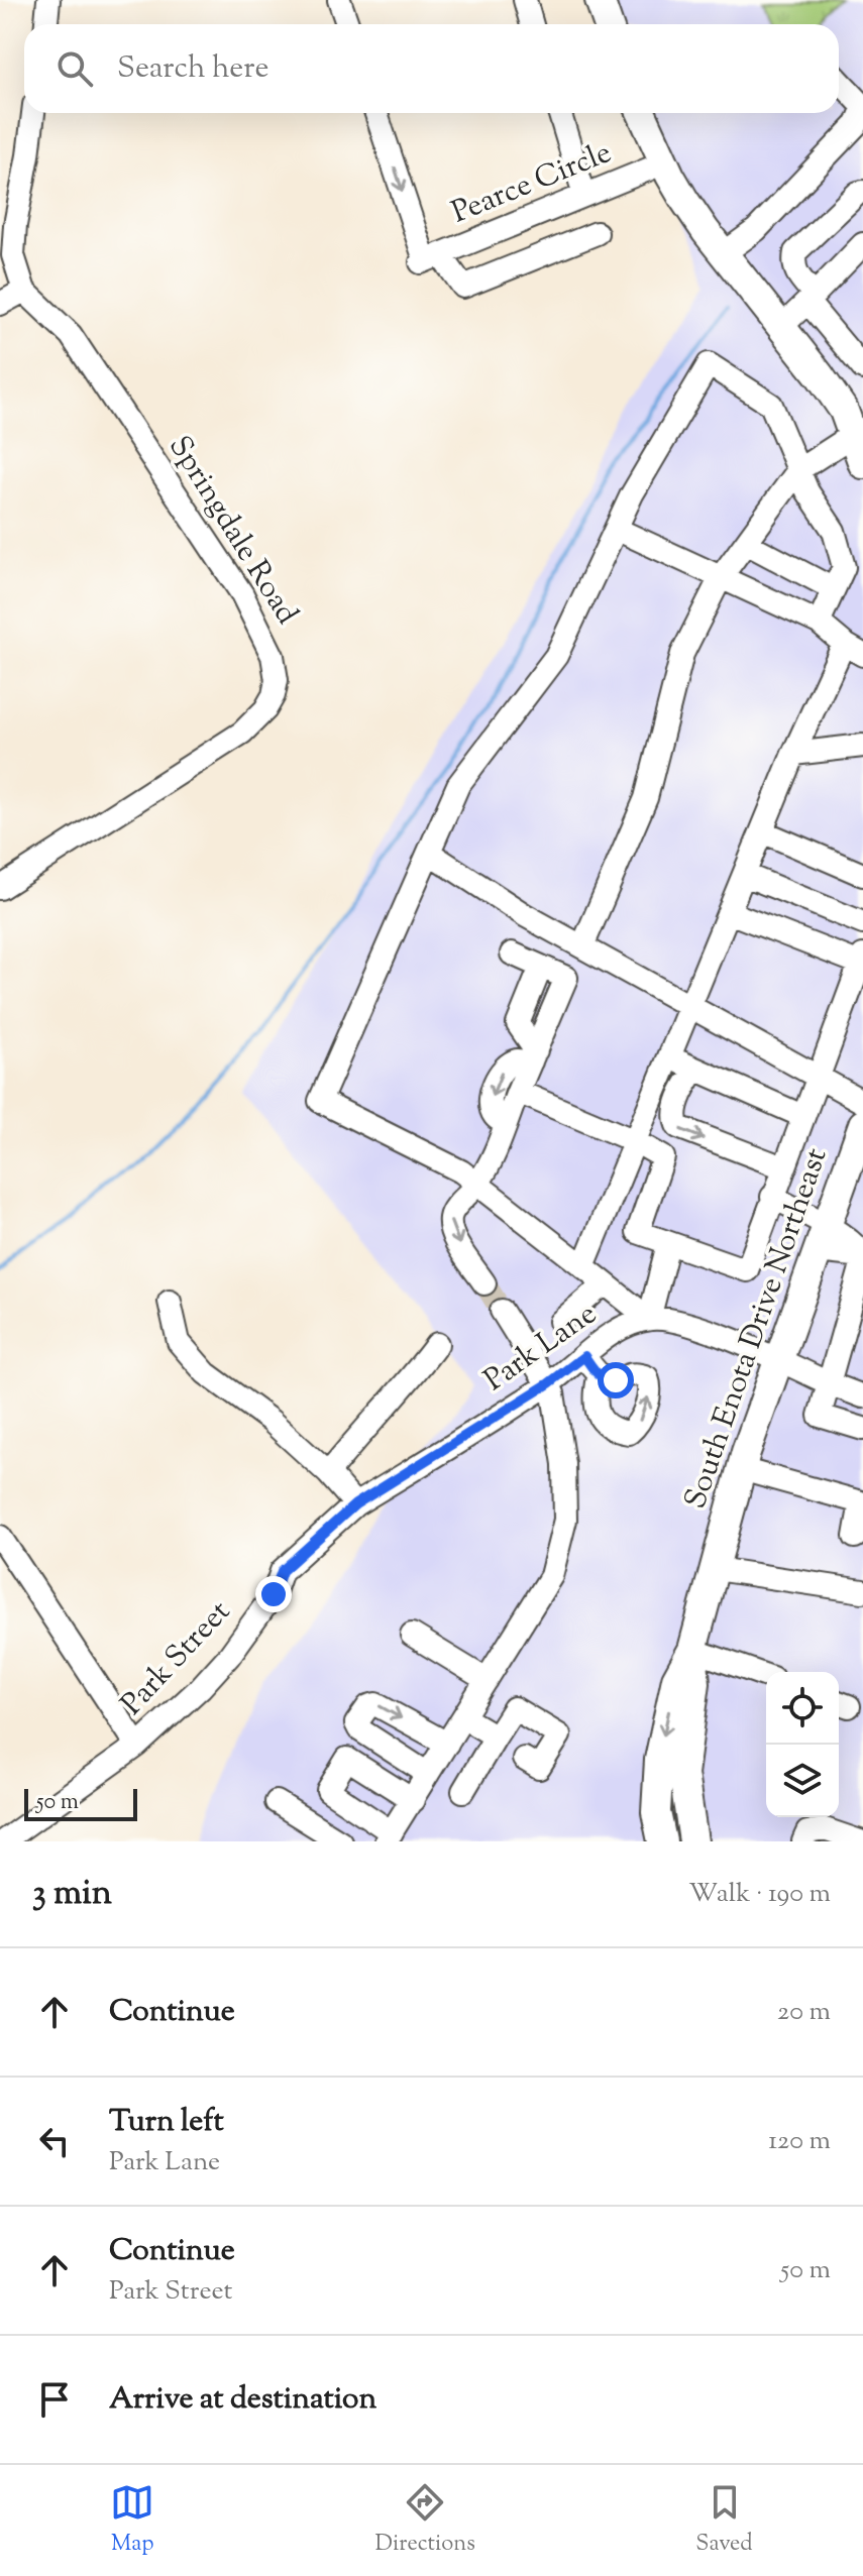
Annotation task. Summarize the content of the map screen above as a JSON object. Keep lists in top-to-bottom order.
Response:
{
  "streets": {
    "main road": ["South Enota Drive Northeast"],
    "street": [
      "Pearce Circle",
      "Springdale Road",
      "Park Lane",
      "Park Street"
    ]
  },
  "crossings": [
    ["Park Lane", "Park Street"]
  ],
  "scale_bar": "50 m",
  "page": {
    "search": "Search here",
    "scale": "50 m",
    "heading": ["3 min", "Walk · 190 m"],
    "list": [
      ["Continue", "20 m"],
      ["Turn left", "Park Lane", "120 m"],
      ["Continue", "Park Street", "50 m"],
      "Arrive at destination"
    ],
    "nav": ["Map", "Directions", "Saved"]
  }
}
